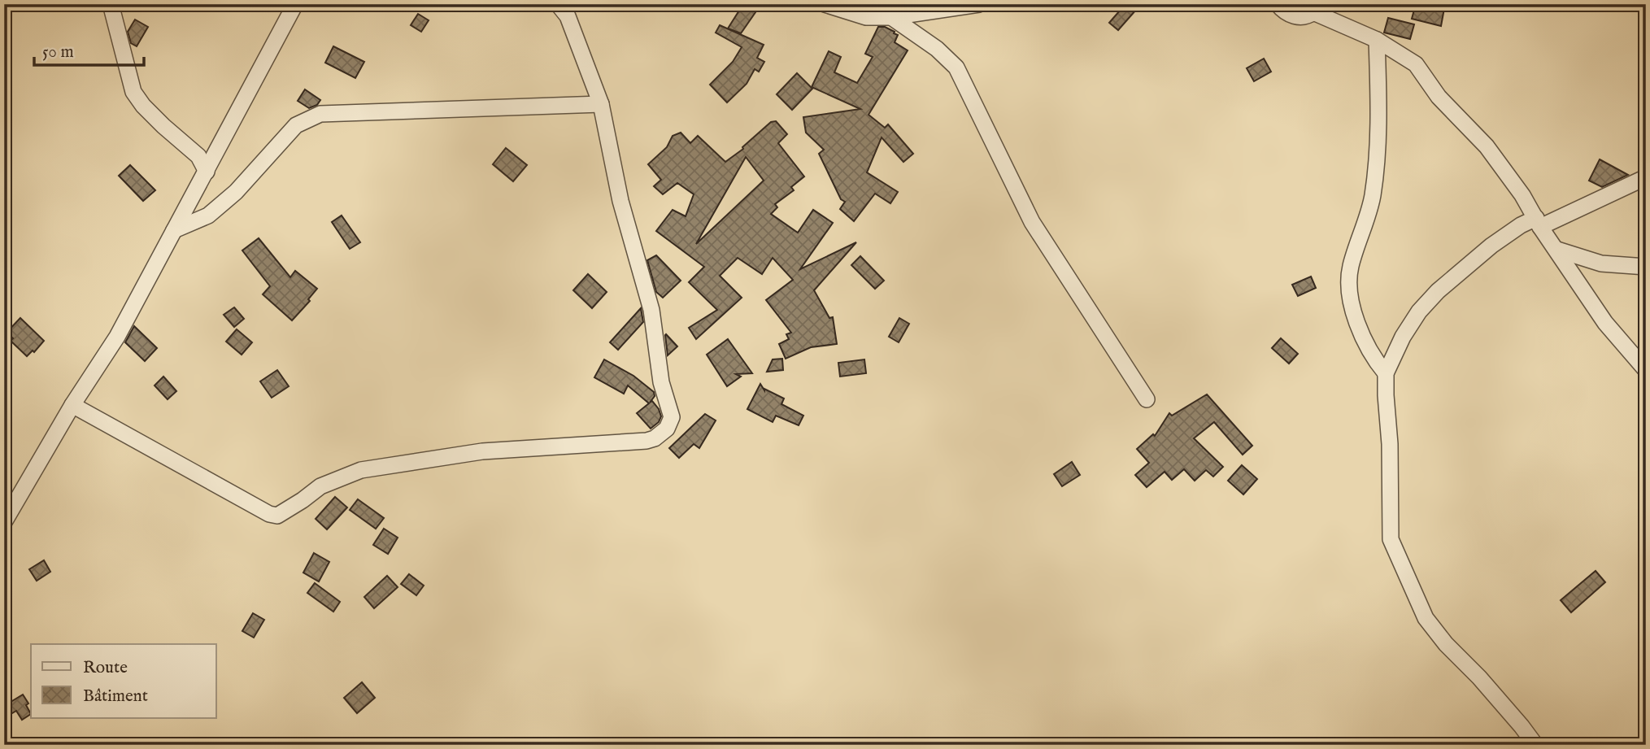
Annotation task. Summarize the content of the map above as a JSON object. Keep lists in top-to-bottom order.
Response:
{
  "legend": ["Route", "Bâtiment"],
  "scale_bar": "50 m"
}
